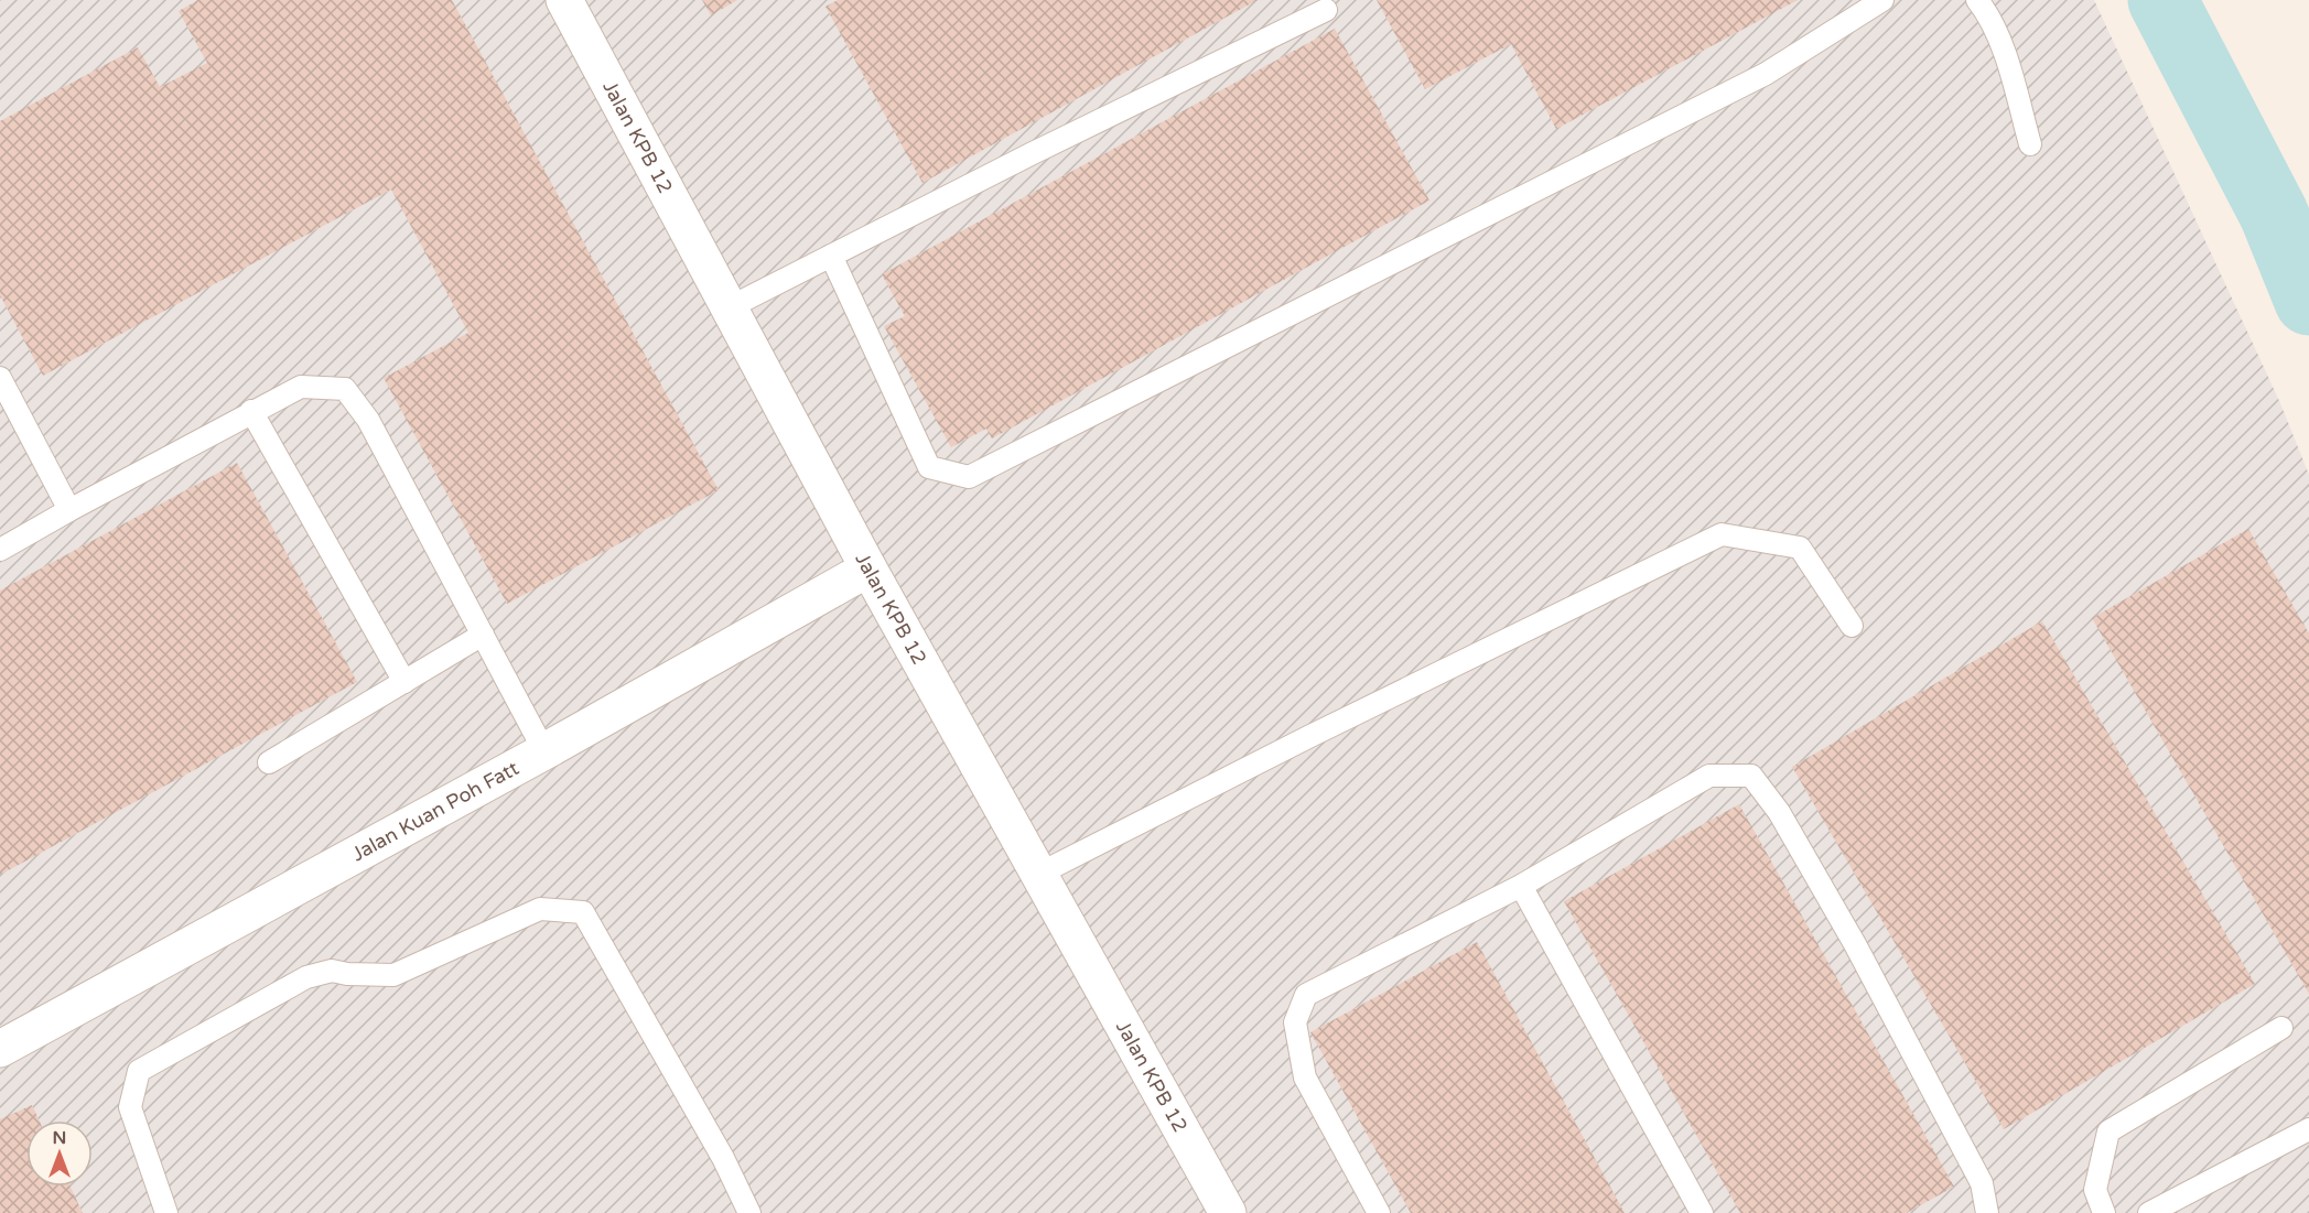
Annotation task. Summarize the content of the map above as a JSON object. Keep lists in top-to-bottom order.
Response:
{
  "streets": {
    "street": ["Jalan KPB 12", "Jalan Kuan Poh Fatt"]
  },
  "crossings": [
    ["Jalan KPB 12", "Jalan Kuan Poh Fatt"]
  ],
  "north": "top"
}
